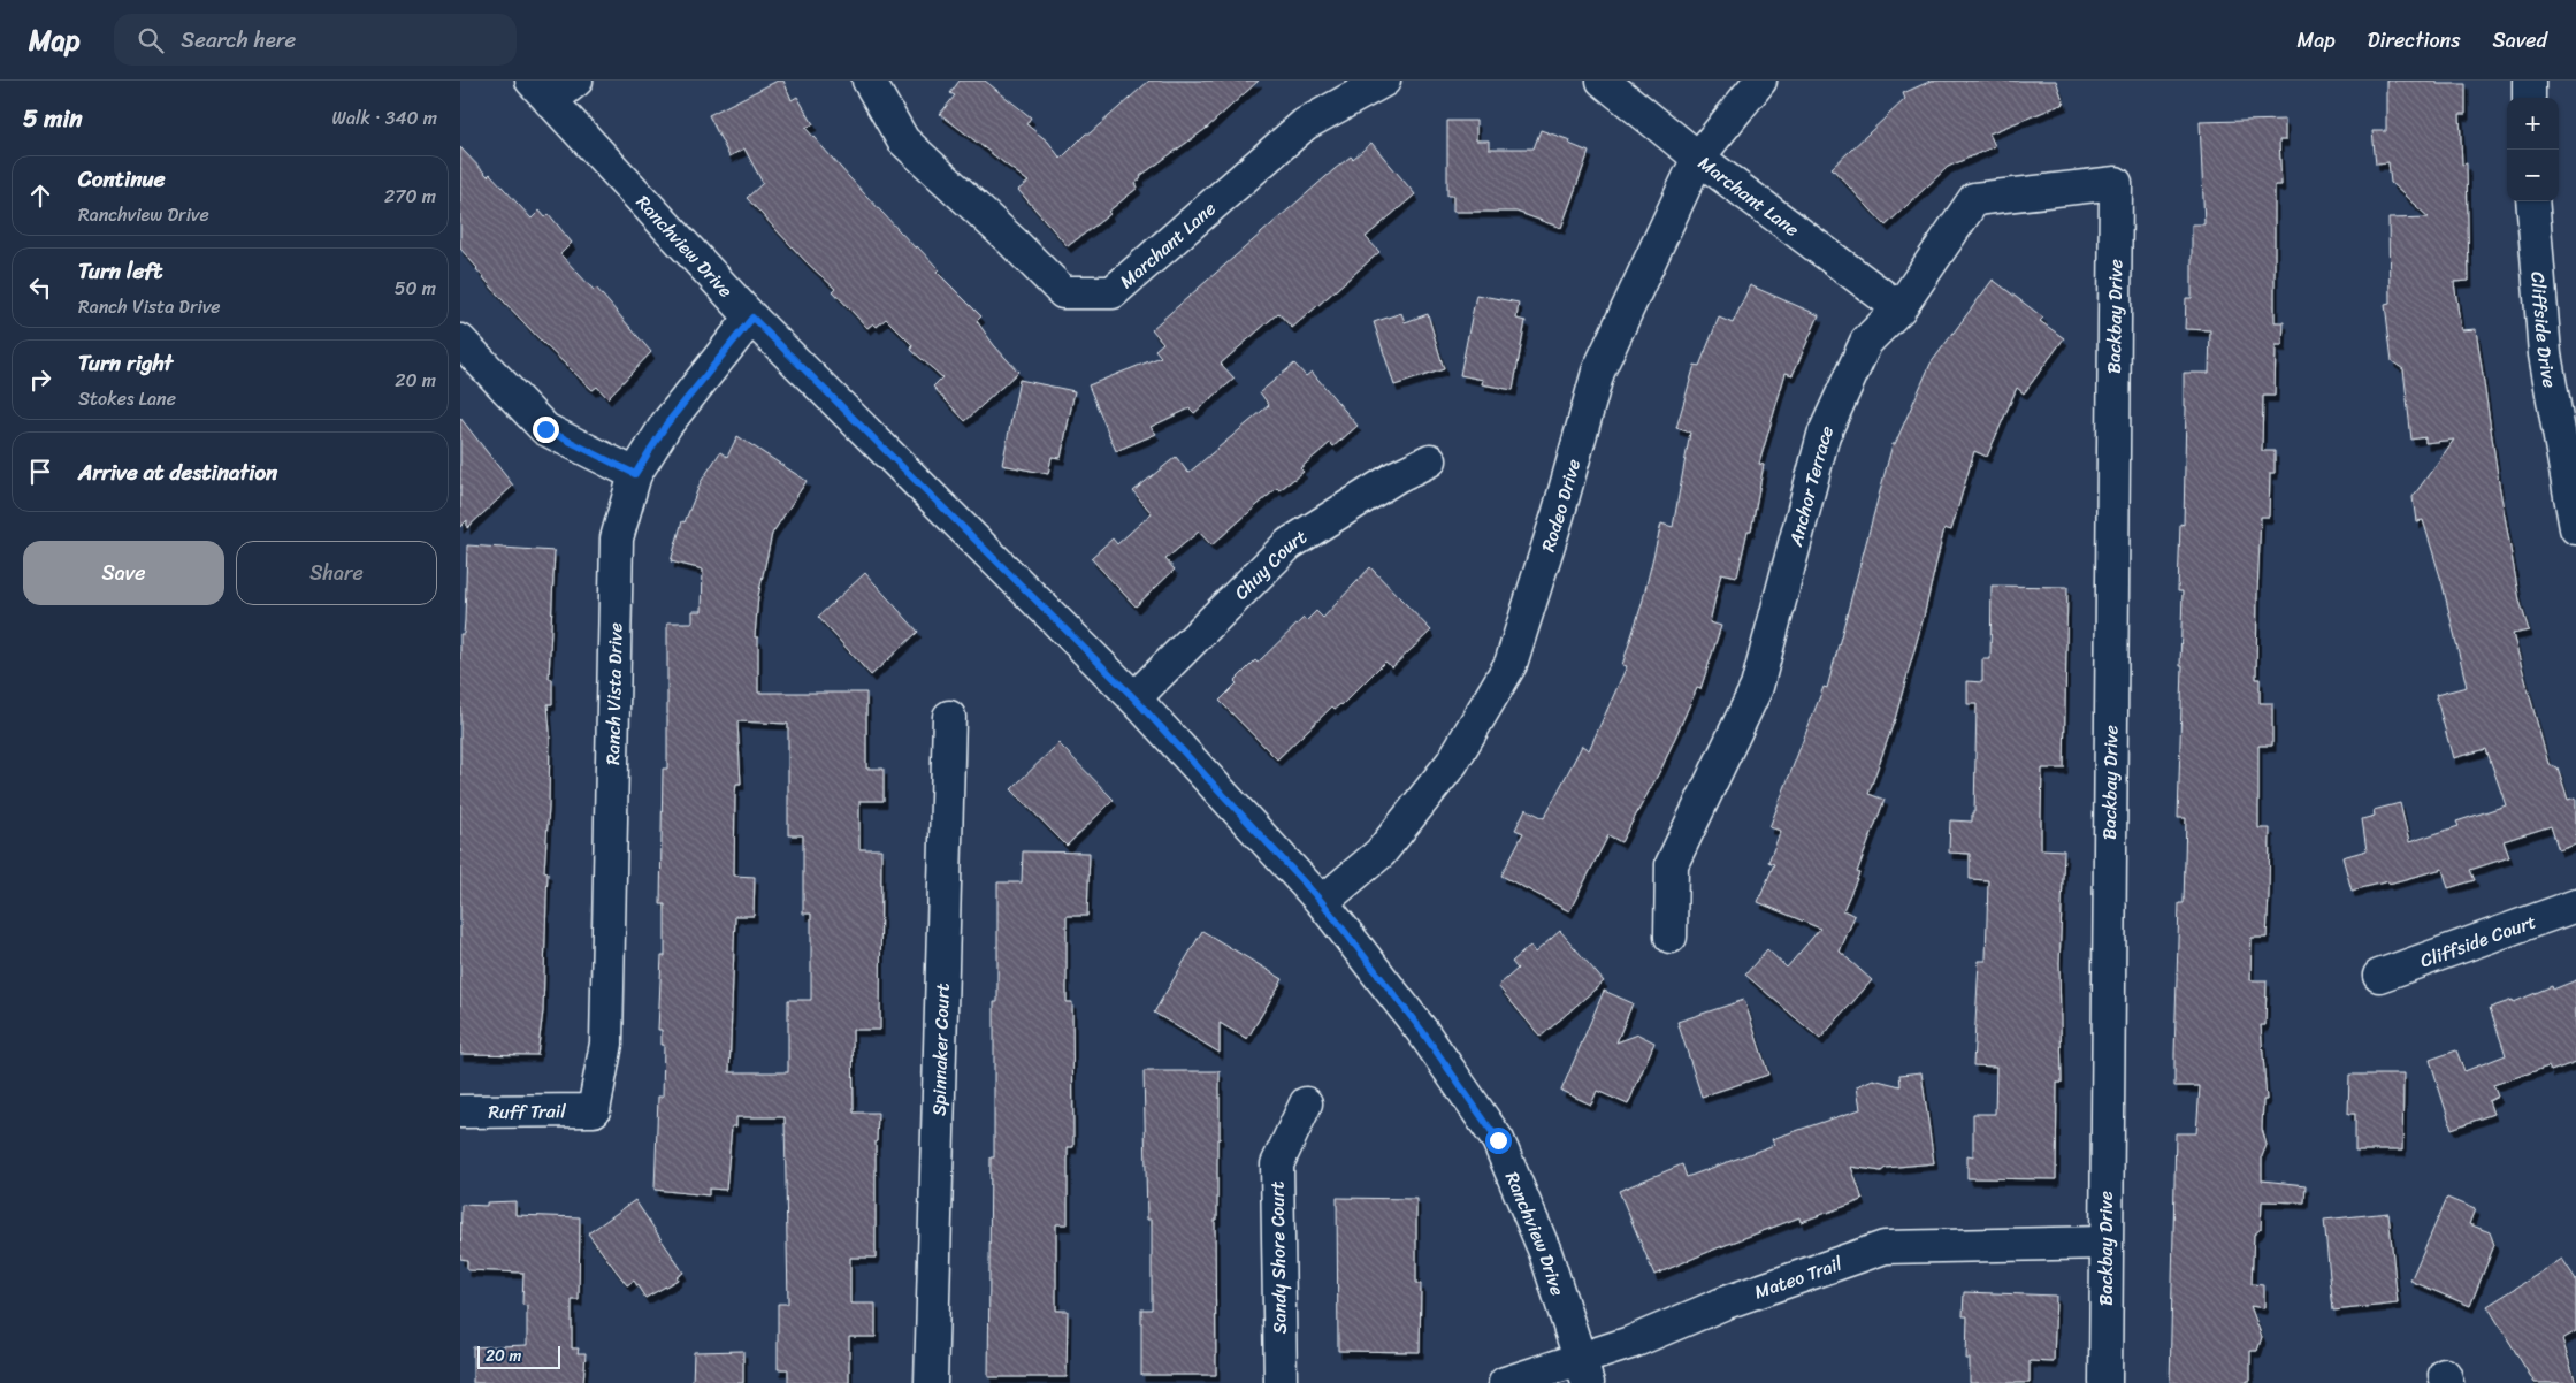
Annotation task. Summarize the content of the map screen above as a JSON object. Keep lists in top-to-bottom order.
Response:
{
  "streets": {
    "street": [
      "Marchant Lane",
      "Ranchview Drive",
      "Backbay Drive",
      "Cliffside Drive",
      "Anchor Terrace",
      "Rodeo Drive",
      "Chuy Court",
      "Ranch Vista Drive",
      "Cliffside Court",
      "Spinnaker Court",
      "Ruff Trail",
      "Sandy Shore Court",
      "Mateo Trail"
    ]
  },
  "crossings": [
    ["Marchant Lane", "Anchor Terrace"],
    ["Marchant Lane", "Rodeo Drive"],
    ["Ranchview Drive", "Rodeo Drive"],
    ["Ranchview Drive", "Chuy Court"],
    ["Ranchview Drive", "Ranch Vista Drive"],
    ["Ranchview Drive", "Mateo Trail"],
    ["Backbay Drive", "Anchor Terrace"],
    ["Backbay Drive", "Mateo Trail"],
    ["Ranch Vista Drive", "Ruff Trail"]
  ],
  "scale_bar": "20 m",
  "page": {
    "header": "Map",
    "search": "Search here",
    "nav": ["Map", "Directions", "Saved"],
    "heading": ["5 min", "Walk · 340 m"],
    "map_buttons": ["+", "−"],
    "list": [
      ["Continue", "Ranchview Drive", "270 m"],
      ["Turn left", "Ranch Vista Drive", "50 m"],
      ["Turn right", "Stokes Lane", "20 m"],
      "Arrive at destination"
    ],
    "buttons": ["Save", "Share"],
    "scale": "20 m"
  }
}
